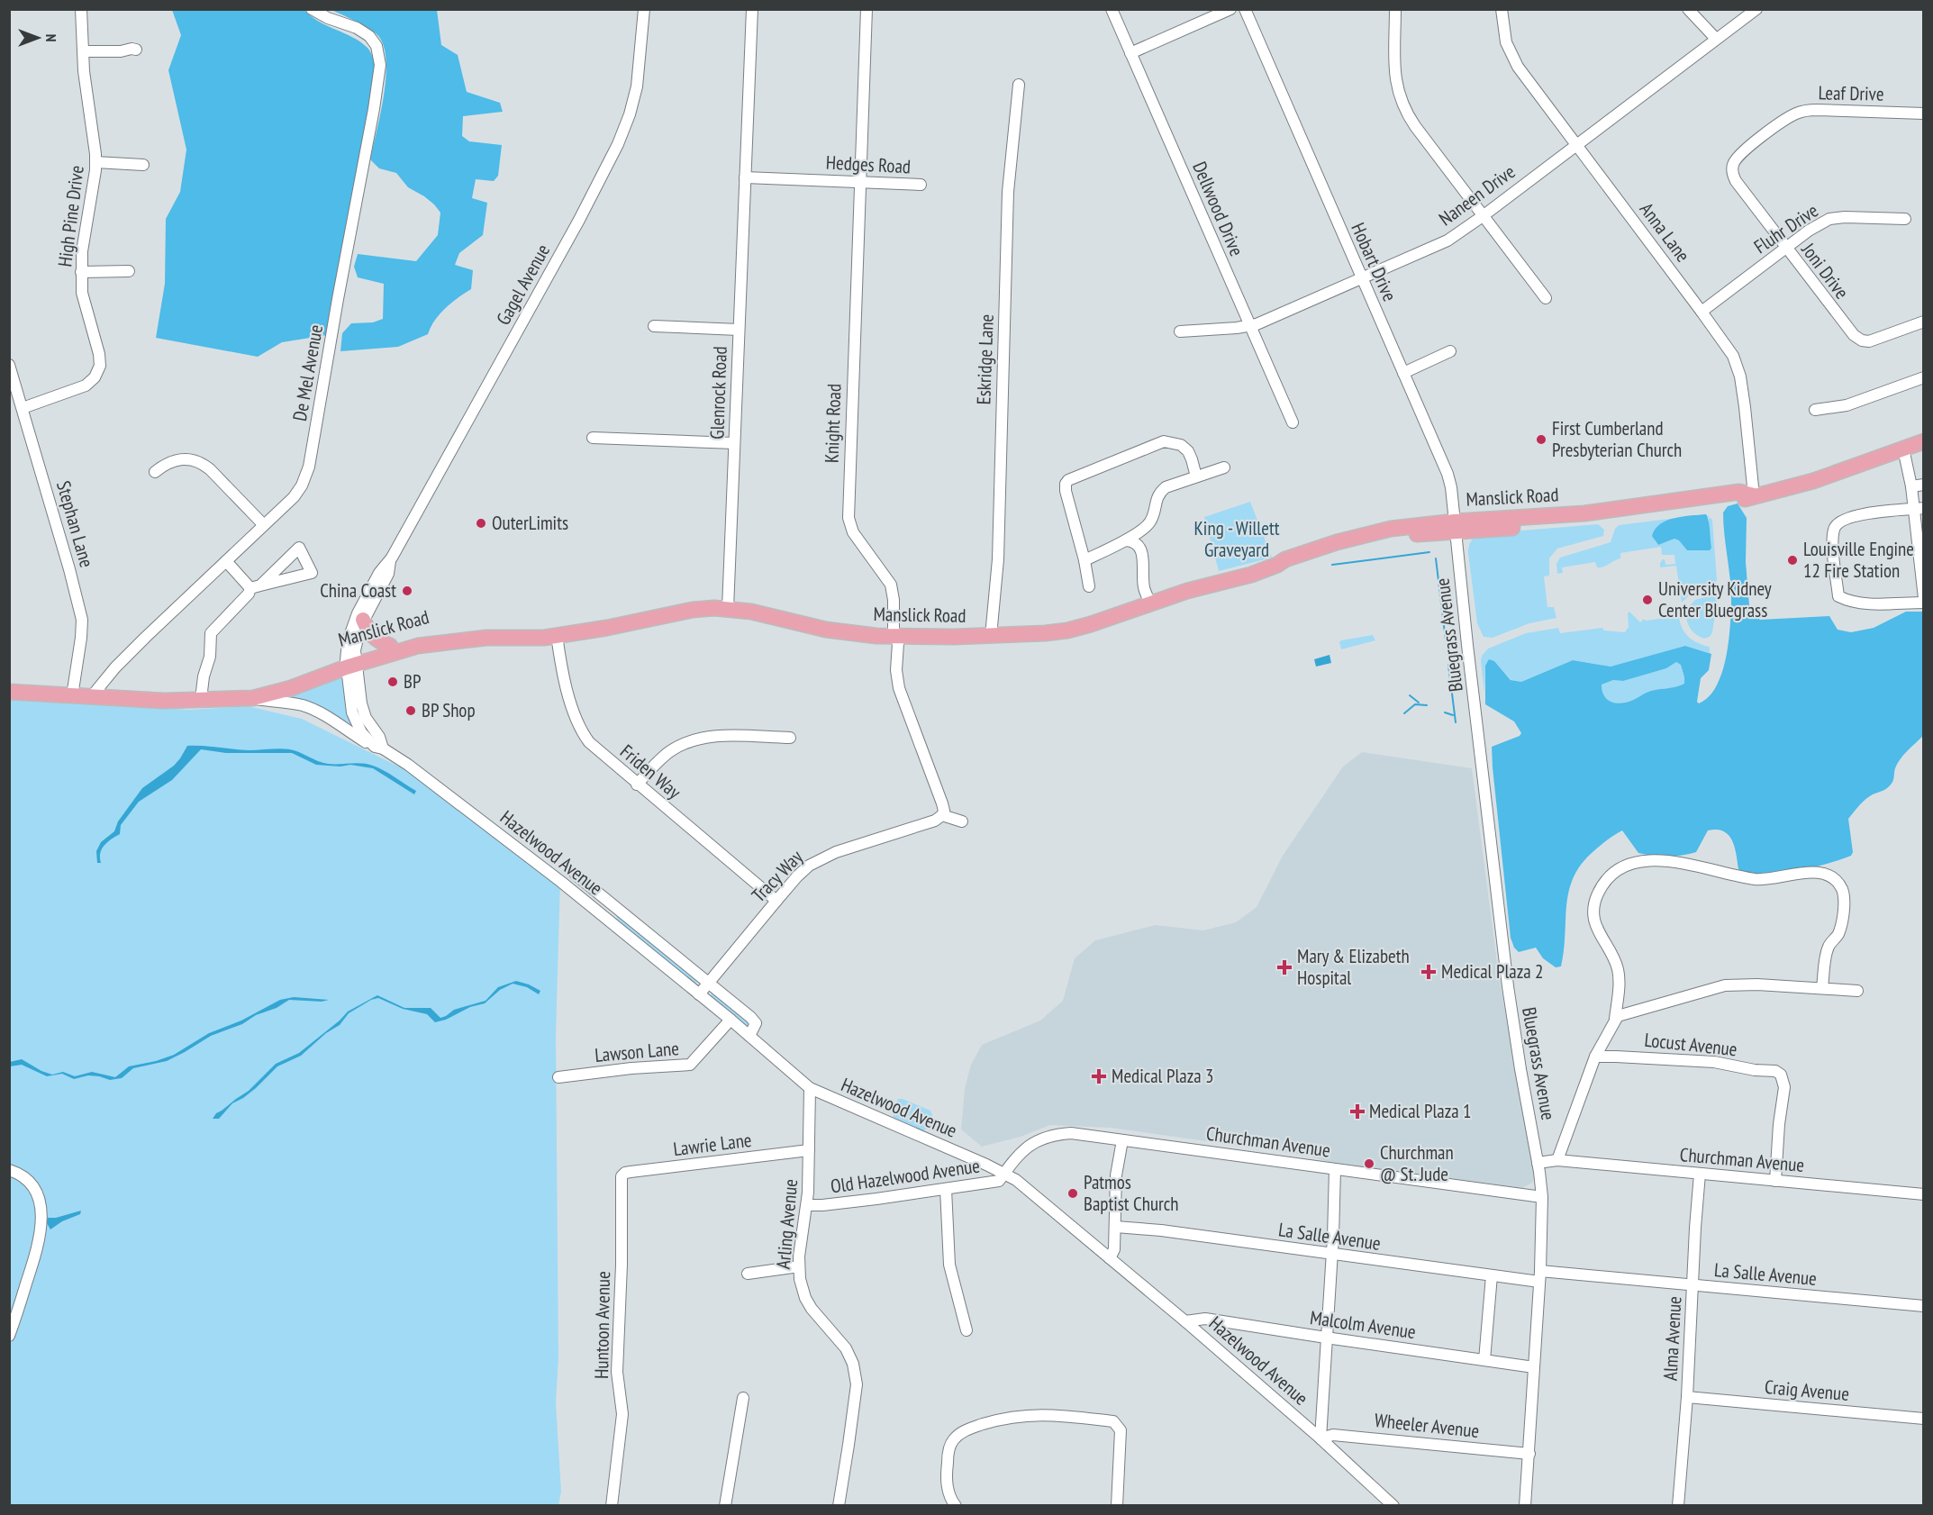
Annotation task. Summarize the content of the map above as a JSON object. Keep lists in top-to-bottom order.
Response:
{
  "streets": {
    "main road": ["Manslick Road"],
    "street": [
      "Leaf Drive",
      "Hedges Road",
      "Naneen Drive",
      "Dellwood Drive",
      "High Pine Drive",
      "Fluhr Drive",
      "Anna Lane",
      "Hobart Drive",
      "Joni Drive",
      "Gagel Avenue",
      "Eskridge Lane",
      "De Mel Avenue",
      "Glenrock Road",
      "Knight Road",
      "Stephan Lane",
      "Bluegrass Avenue",
      "Friden Way",
      "Hazelwood Avenue",
      "Tracy Way",
      "Locust Avenue",
      "Lawson Lane",
      "Churchman Avenue",
      "Lawrie Lane",
      "Old Hazelwood Avenue",
      "Arling Avenue",
      "La Salle Avenue",
      "Huntoon Avenue",
      "Malcolm Avenue",
      "Alma Avenue",
      "Craig Avenue",
      "Wheeler Avenue"
    ]
  },
  "crossings": [
    ["Leaf Drive", "Joni Drive"],
    ["Hedges Road", "Glenrock Road"],
    ["Hedges Road", "Knight Road"],
    ["Naneen Drive", "Dellwood Drive"],
    ["Naneen Drive", "Anna Lane"],
    ["Naneen Drive", "Hobart Drive"],
    ["High Pine Drive", "Stephan Lane"],
    ["Fluhr Drive", "Anna Lane"],
    ["Fluhr Drive", "Joni Drive"],
    ["Anna Lane", "Manslick Road"],
    ["Hobart Drive", "Manslick Road"],
    ["Hobart Drive", "Bluegrass Avenue"],
    ["Gagel Avenue", "Manslick Road"],
    ["Gagel Avenue", "Hazelwood Avenue"],
    ["Eskridge Lane", "Manslick Road"],
    ["De Mel Avenue", "Manslick Road"],
    ["Glenrock Road", "Manslick Road"],
    ["Knight Road", "Manslick Road"],
    ["Knight Road", "Tracy Way"],
    ["Manslick Road", "Stephan Lane"],
    ["Manslick Road", "Bluegrass Avenue"],
    ["Manslick Road", "Friden Way"],
    ["Manslick Road", "Hazelwood Avenue"],
    ["Bluegrass Avenue", "Churchman Avenue"],
    ["Bluegrass Avenue", "La Salle Avenue"],
    ["Bluegrass Avenue", "Malcolm Avenue"],
    ["Bluegrass Avenue", "Wheeler Avenue"],
    ["Friden Way", "Tracy Way"],
    ["Hazelwood Avenue", "Tracy Way"],
    ["Hazelwood Avenue", "Lawson Lane"],
    ["Hazelwood Avenue", "Churchman Avenue"],
    ["Hazelwood Avenue", "Old Hazelwood Avenue"],
    ["Hazelwood Avenue", "Arling Avenue"],
    ["Hazelwood Avenue", "Malcolm Avenue"],
    ["Hazelwood Avenue", "Wheeler Avenue"],
    ["Locust Avenue", "Churchman Avenue"],
    ["Churchman Avenue", "Old Hazelwood Avenue"],
    ["Churchman Avenue", "Alma Avenue"],
    ["Lawrie Lane", "Arling Avenue"],
    ["Lawrie Lane", "Huntoon Avenue"],
    ["Old Hazelwood Avenue", "Arling Avenue"],
    ["La Salle Avenue", "Alma Avenue"],
    ["Alma Avenue", "Craig Avenue"]
  ],
  "parks": ["King - Willett Graveyard"],
  "places": {
    "other": [
      "First Cumberland Presbyterian Church",
      "OuterLimits",
      "Louisville Engine 12 Fire Station",
      "China Coast",
      "University Kidney Center Bluegrass",
      "BP",
      "BP Shop",
      "Churchman @ St. Jude",
      "Patmos Baptist Church"
    ],
    "health": [
      "Mary & Elizabeth Hospital",
      "Medical Plaza 2",
      "Medical Plaza 3",
      "Medical Plaza 1"
    ]
  },
  "north": "right"
}
